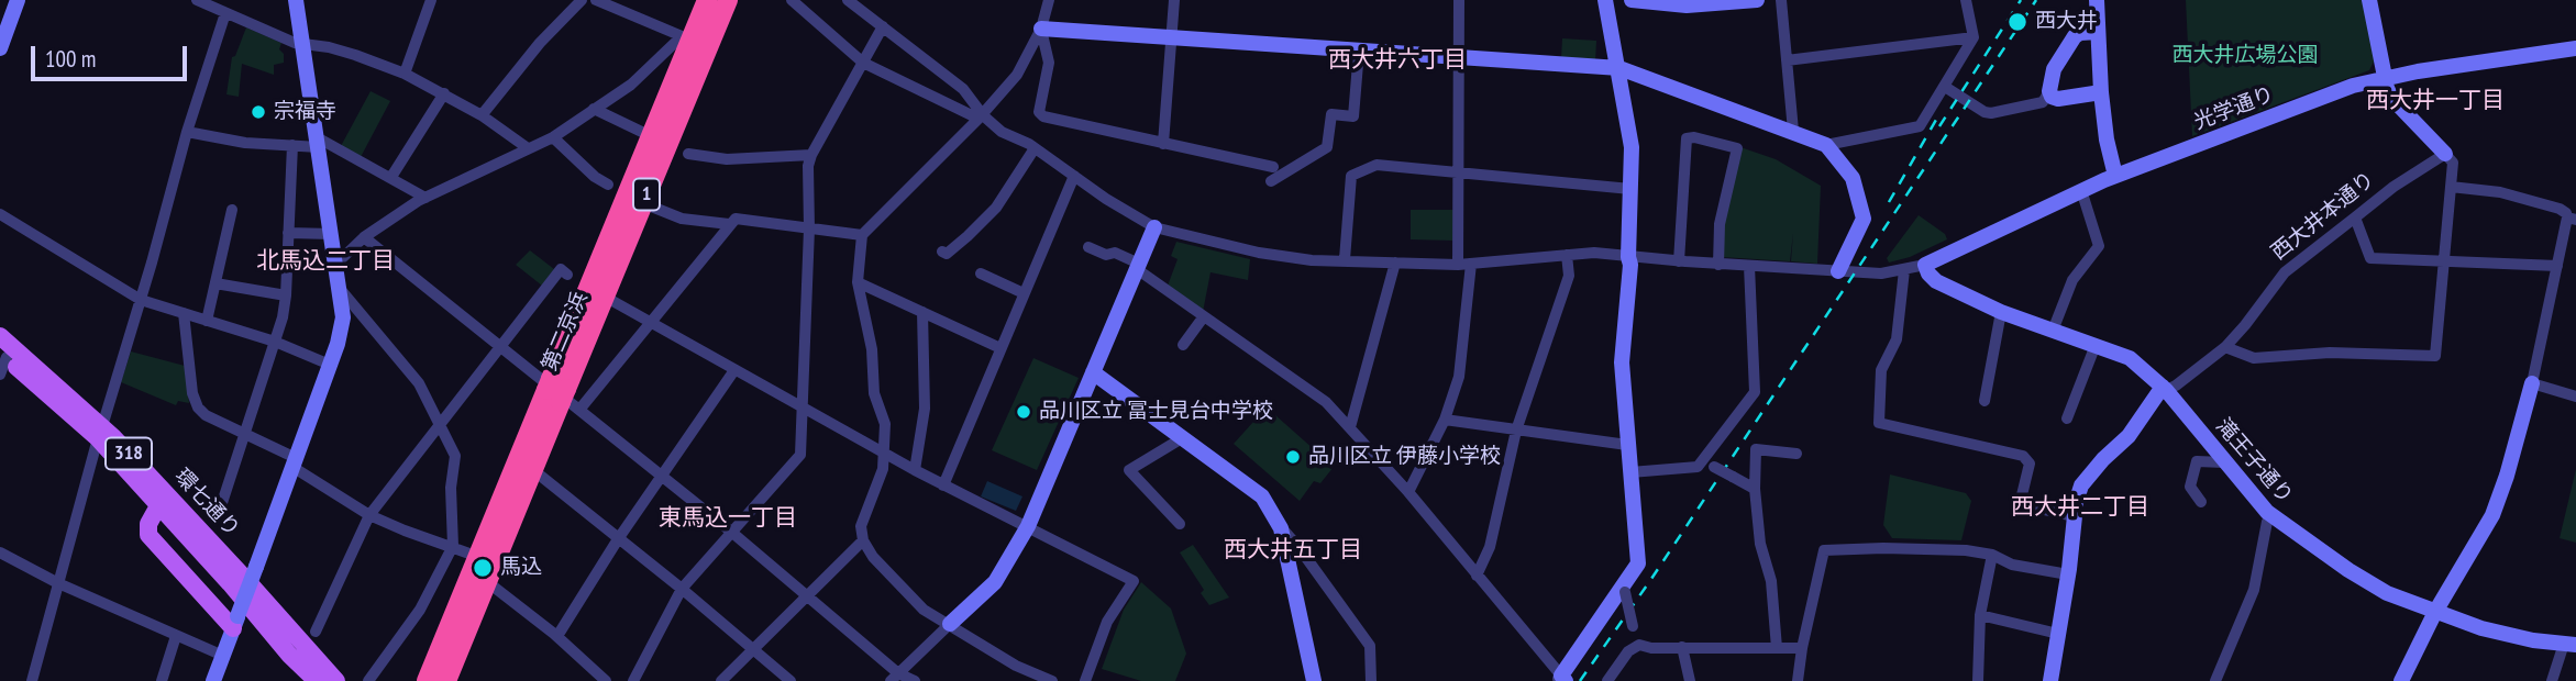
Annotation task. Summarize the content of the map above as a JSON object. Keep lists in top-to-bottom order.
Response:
{
  "streets": {
    "highway": ["1", "第二京浜"],
    "main road": ["318", "環七通り"],
    "street": ["光学通り", "西大井本通り", "滝王子通り"]
  },
  "crossings": [
    ["光学通り", "滝王子通り"],
    ["西大井本通り", "滝王子通り"]
  ],
  "districts": [
    "西大井六丁目",
    "西大井一丁目",
    "北馬込二丁目",
    "西大井二丁目",
    "東馬込一丁目",
    "西大井五丁目"
  ],
  "parks": ["西大井広場公園"],
  "places": [
    "西大井",
    "宗福寺",
    "品川区立 冨士見台中学校",
    "品川区立 伊藤小学校",
    "馬込"
  ],
  "scale_bar": "100 m"
}
